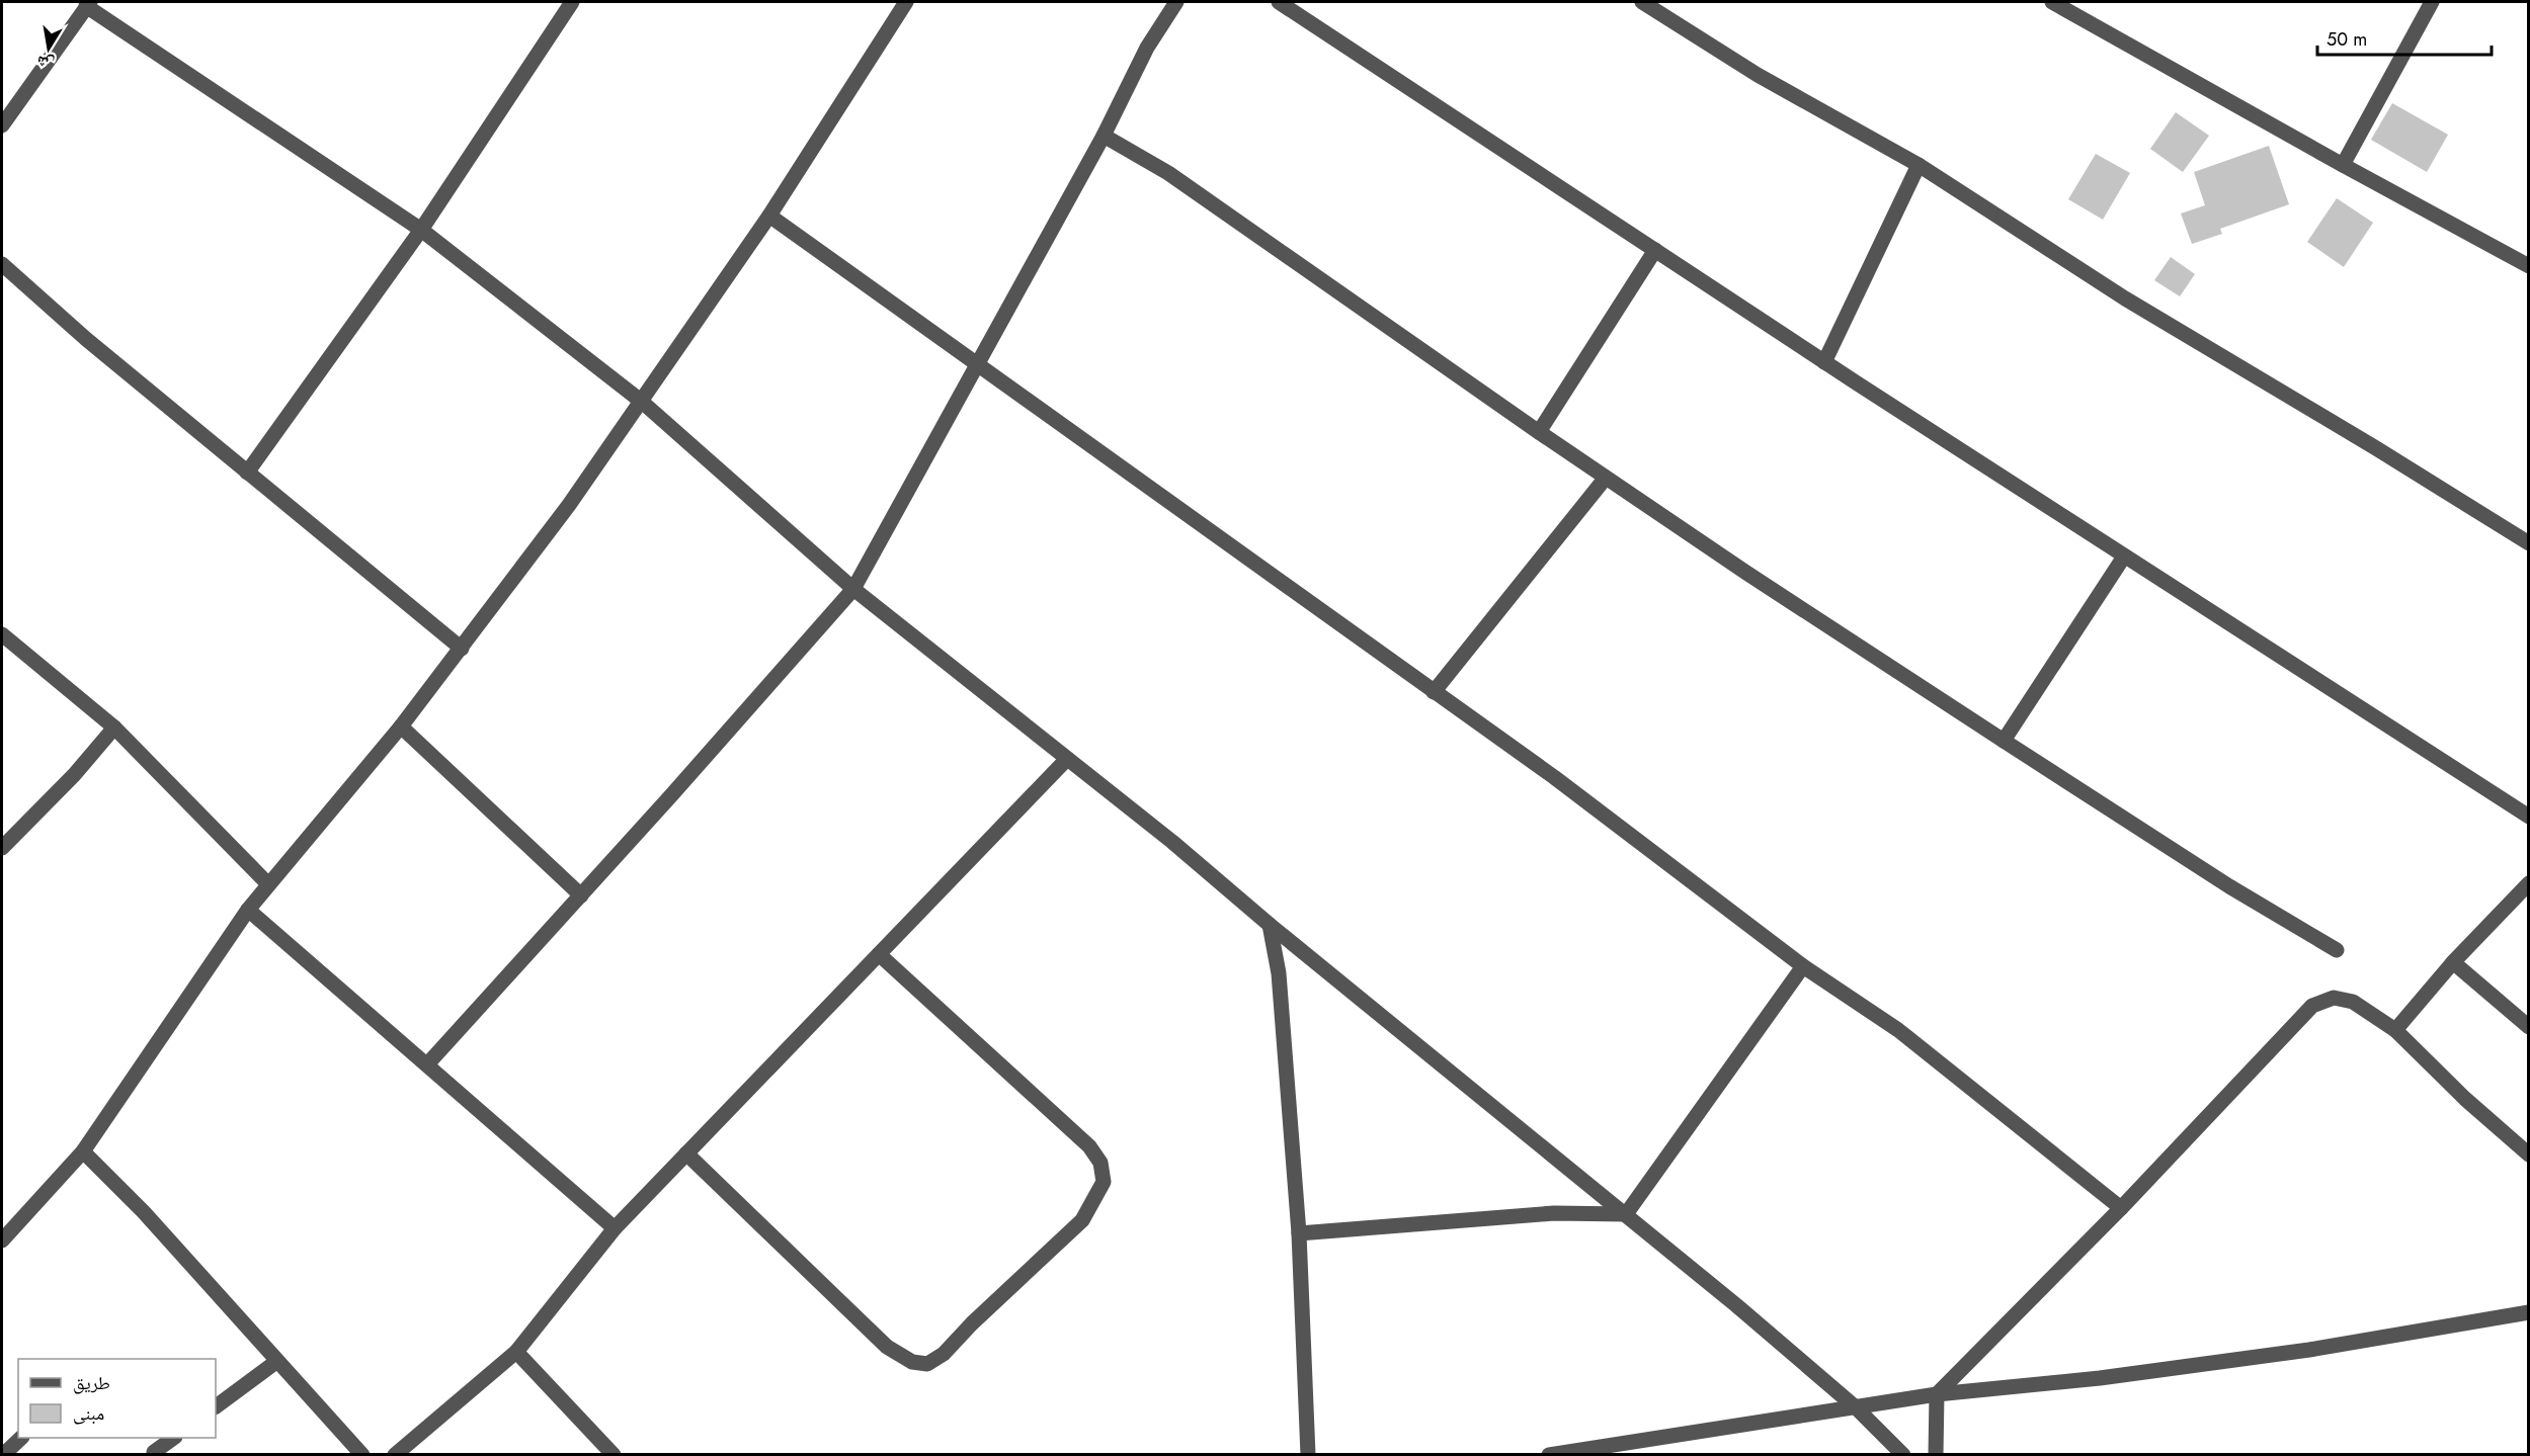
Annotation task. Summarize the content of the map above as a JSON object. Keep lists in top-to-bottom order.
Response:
{
  "legend": ["طريق", "مبنى"],
  "scale_bar": "50 m",
  "north": "bottom"
}
